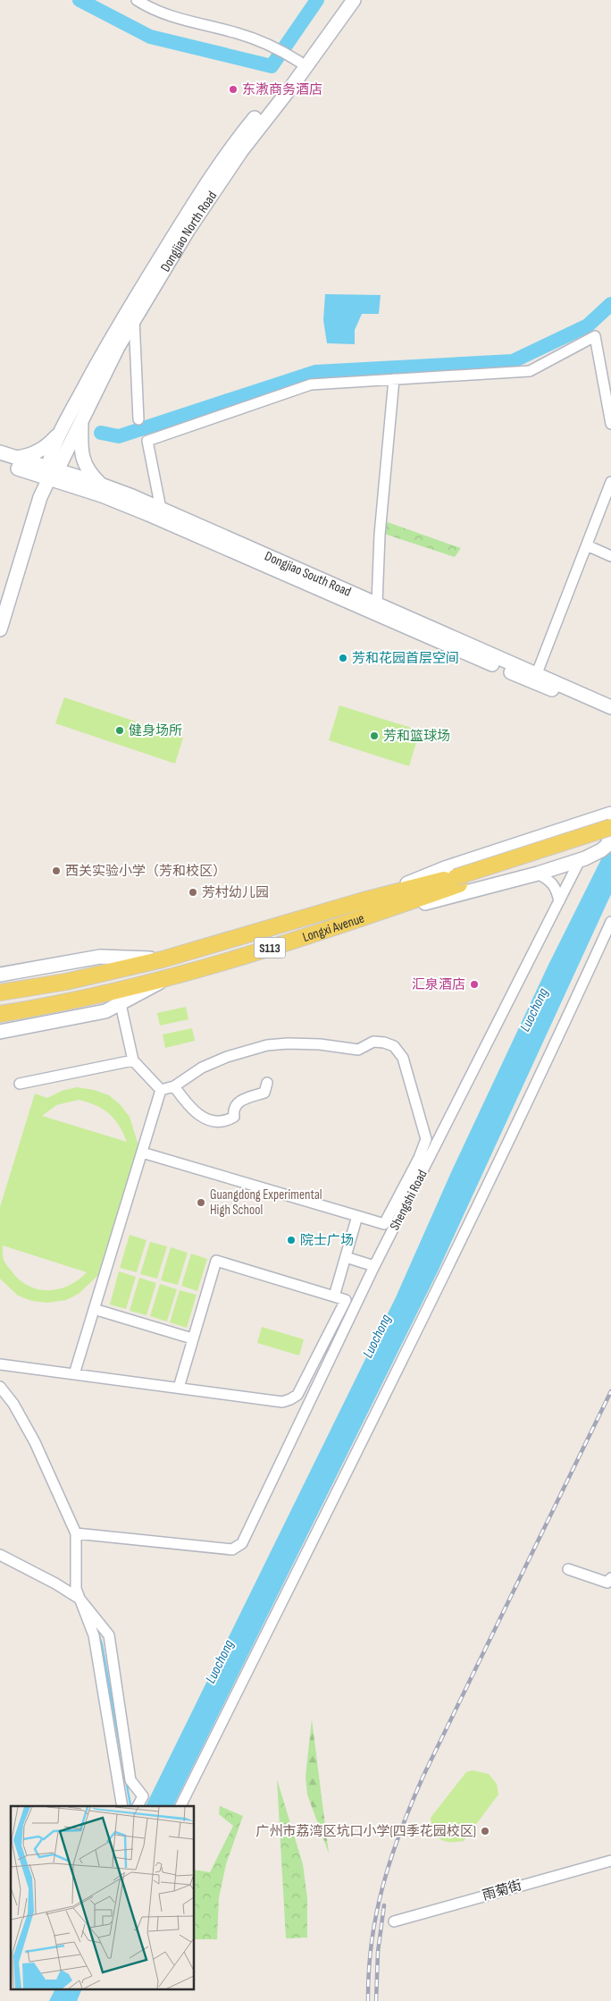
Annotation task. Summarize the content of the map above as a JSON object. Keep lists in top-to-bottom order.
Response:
{
  "streets": {
    "main road": ["Longxi Avenue", "S113"],
    "street": [
      "Dongjiao North Road",
      "Dongjiao South Road",
      "Shengshi Road",
      "雨菊街"
    ]
  },
  "crossings": [
    ["Dongjiao North Road", "Dongjiao South Road"]
  ],
  "water": ["Luochong"],
  "places": [
    "东漖商务酒店",
    "芳和花园首层空间",
    "健身场所",
    "芳和篮球场",
    "西关实验小学（芳和校区）",
    "芳村幼儿园",
    "汇泉酒店",
    "Guangdong Experimental High School",
    "院士广场",
    "广州市荔湾区坑口小学(四季花园校区)"
  ]
}
